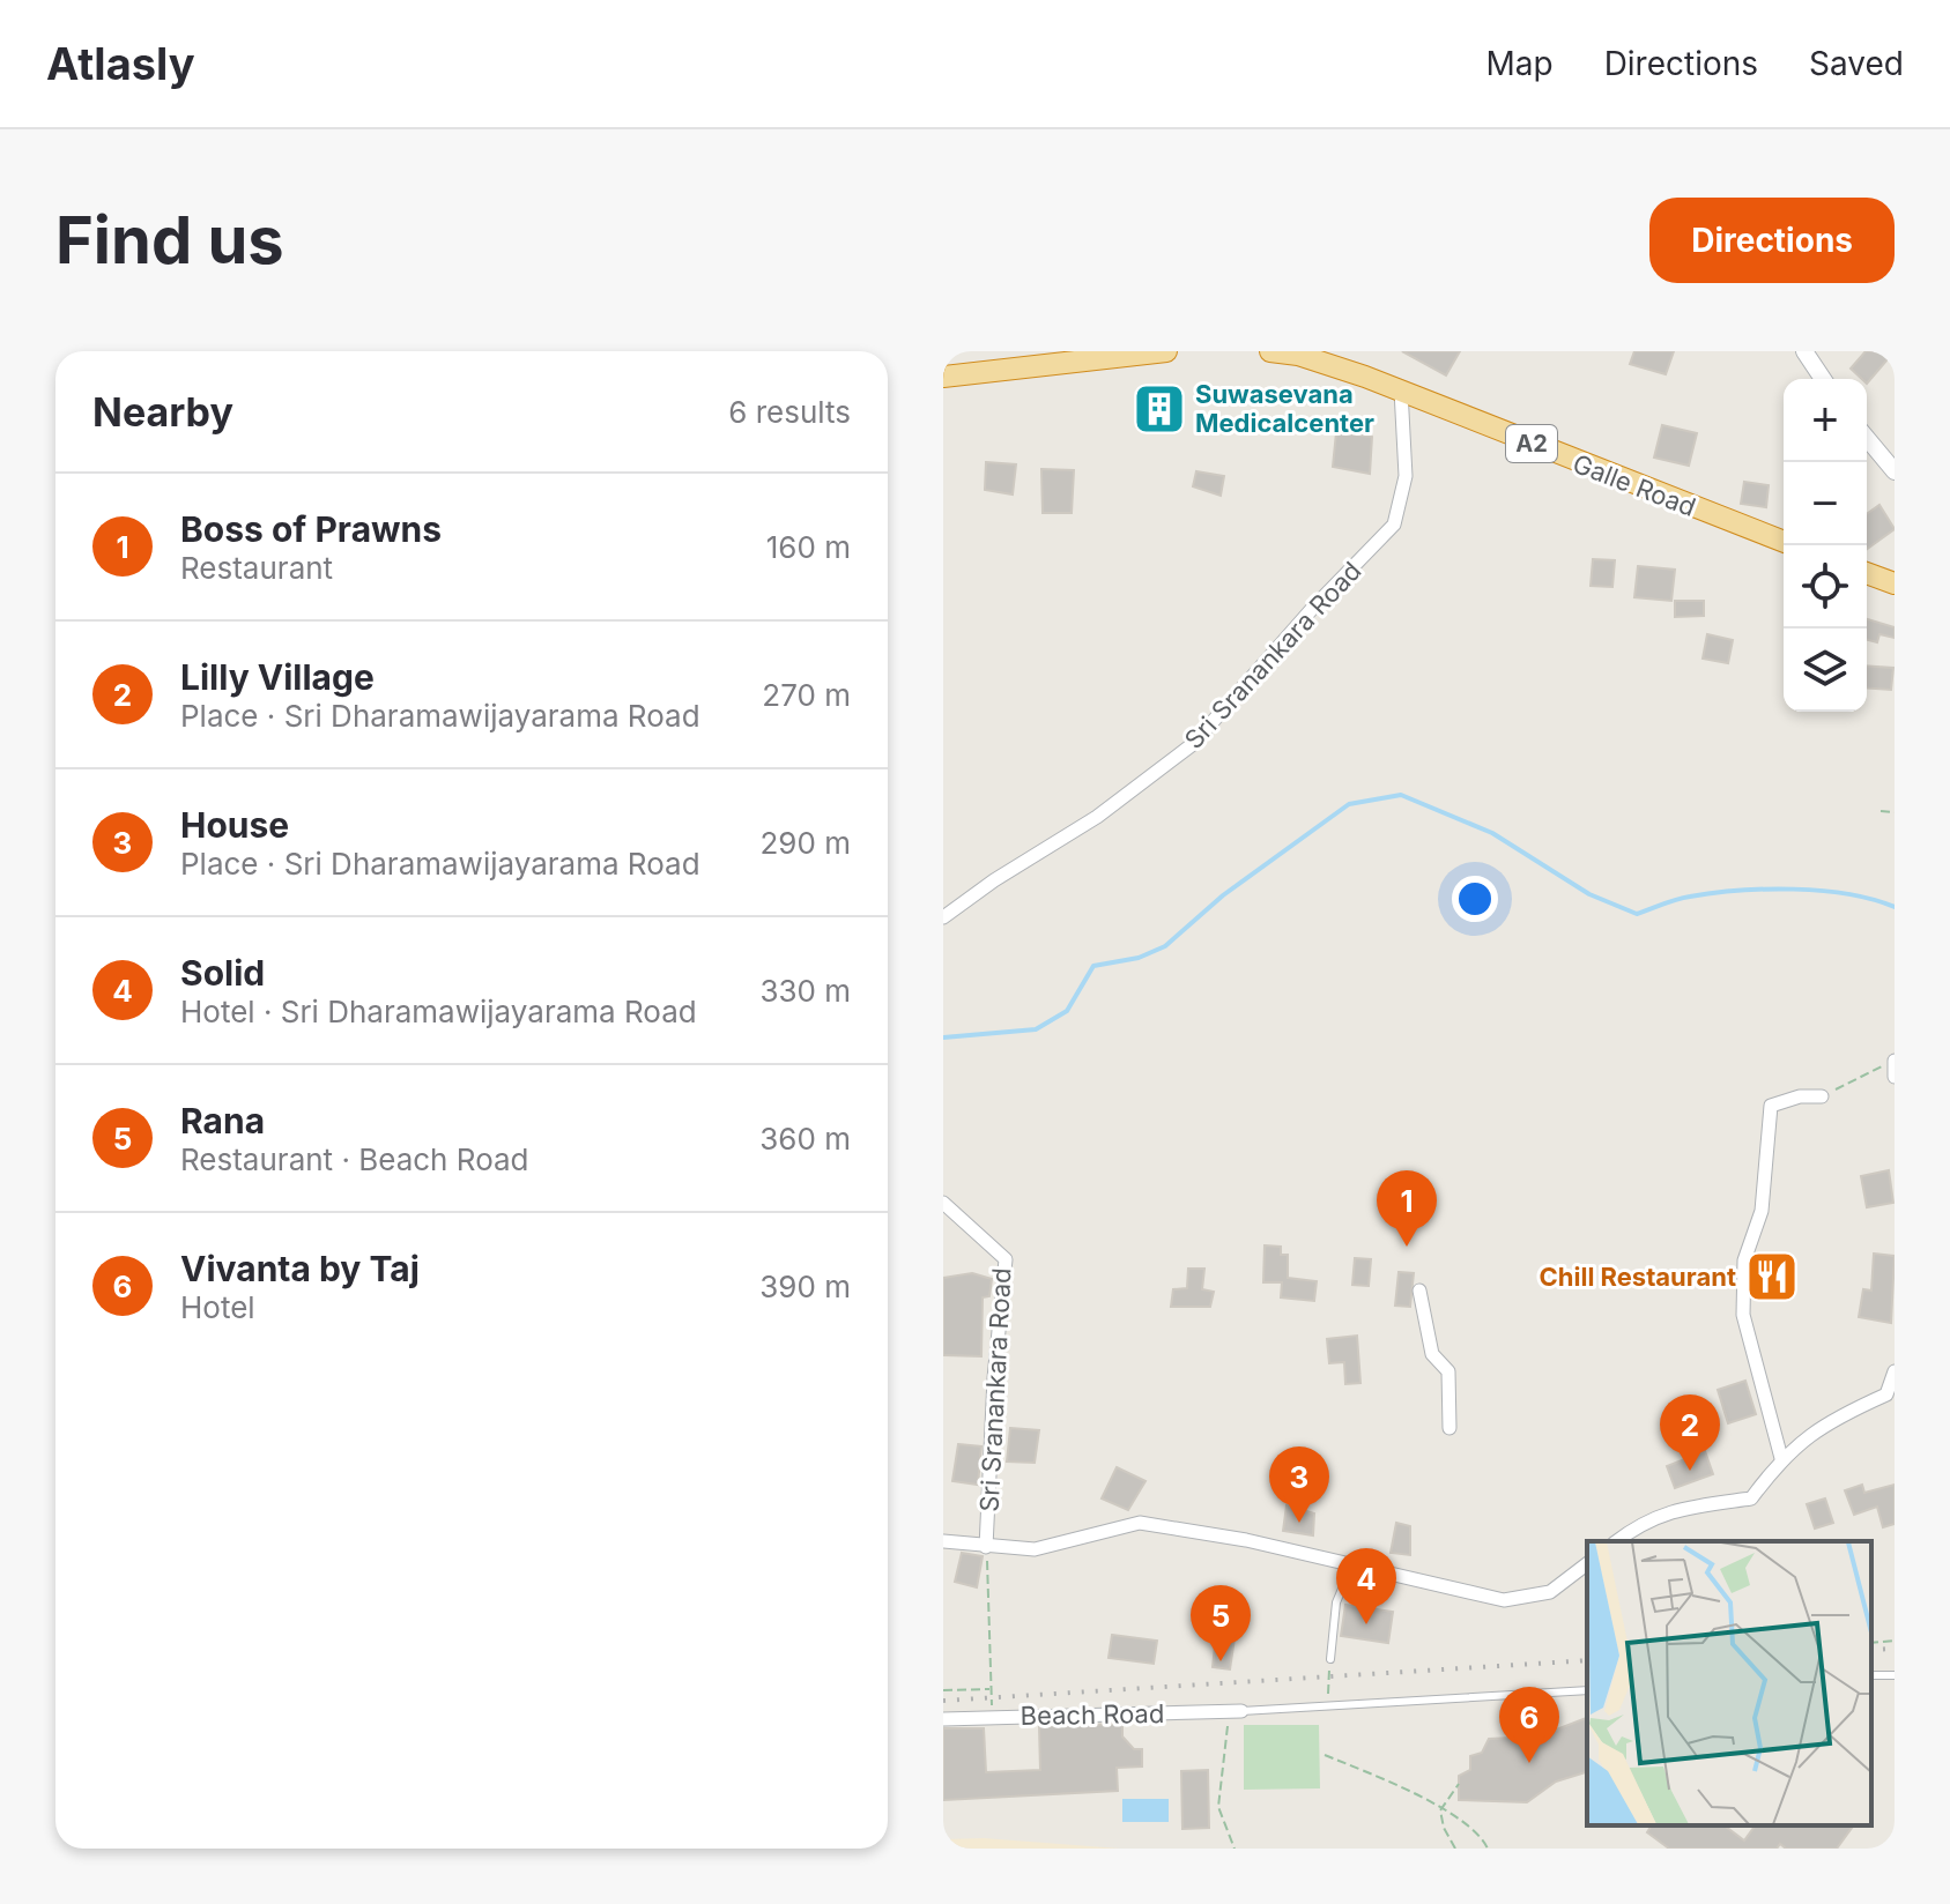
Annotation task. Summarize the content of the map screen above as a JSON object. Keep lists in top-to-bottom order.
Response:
{
  "streets": {
    "highway": ["A2", "Galle Road"],
    "street": ["Sri Sranankara Road", "Beach Road"]
  },
  "crossings": [
    ["Galle Road", "Sri Sranankara Road"]
  ],
  "places": {
    "building": ["Suwasevana Medicalcenter"],
    "restaurant": ["Chill Restaurant"]
  },
  "page": {
    "header": "Atlasly",
    "nav": ["Map", "Directions", "Saved"],
    "buttons": "Directions",
    "title": "Find us",
    "heading": ["Nearby", "6 results"],
    "map_buttons": ["+", "−"],
    "list": [
      {
        "mark": "1",
        "name": "Boss of Prawns",
        "note": "Restaurant",
        "value": "160 m"
      },
      {
        "mark": "2",
        "name": "Lilly Village",
        "note": "Place · Sri Dharamawijayarama Road",
        "value": "270 m"
      },
      {
        "mark": "3",
        "name": "House",
        "note": "Place · Sri Dharamawijayarama Road",
        "value": "290 m"
      },
      {
        "mark": "4",
        "name": "Solid",
        "note": "Hotel · Sri Dharamawijayarama Road",
        "value": "330 m"
      },
      {
        "mark": "5",
        "name": "Rana",
        "note": "Restaurant · Beach Road",
        "value": "360 m"
      },
      {
        "mark": "6",
        "name": "Vivanta by Taj",
        "note": "Hotel",
        "value": "390 m"
      }
    ],
    "pins": [
      "1",
      "2",
      "3",
      "4",
      "5",
      "6"
    ]
  }
}
